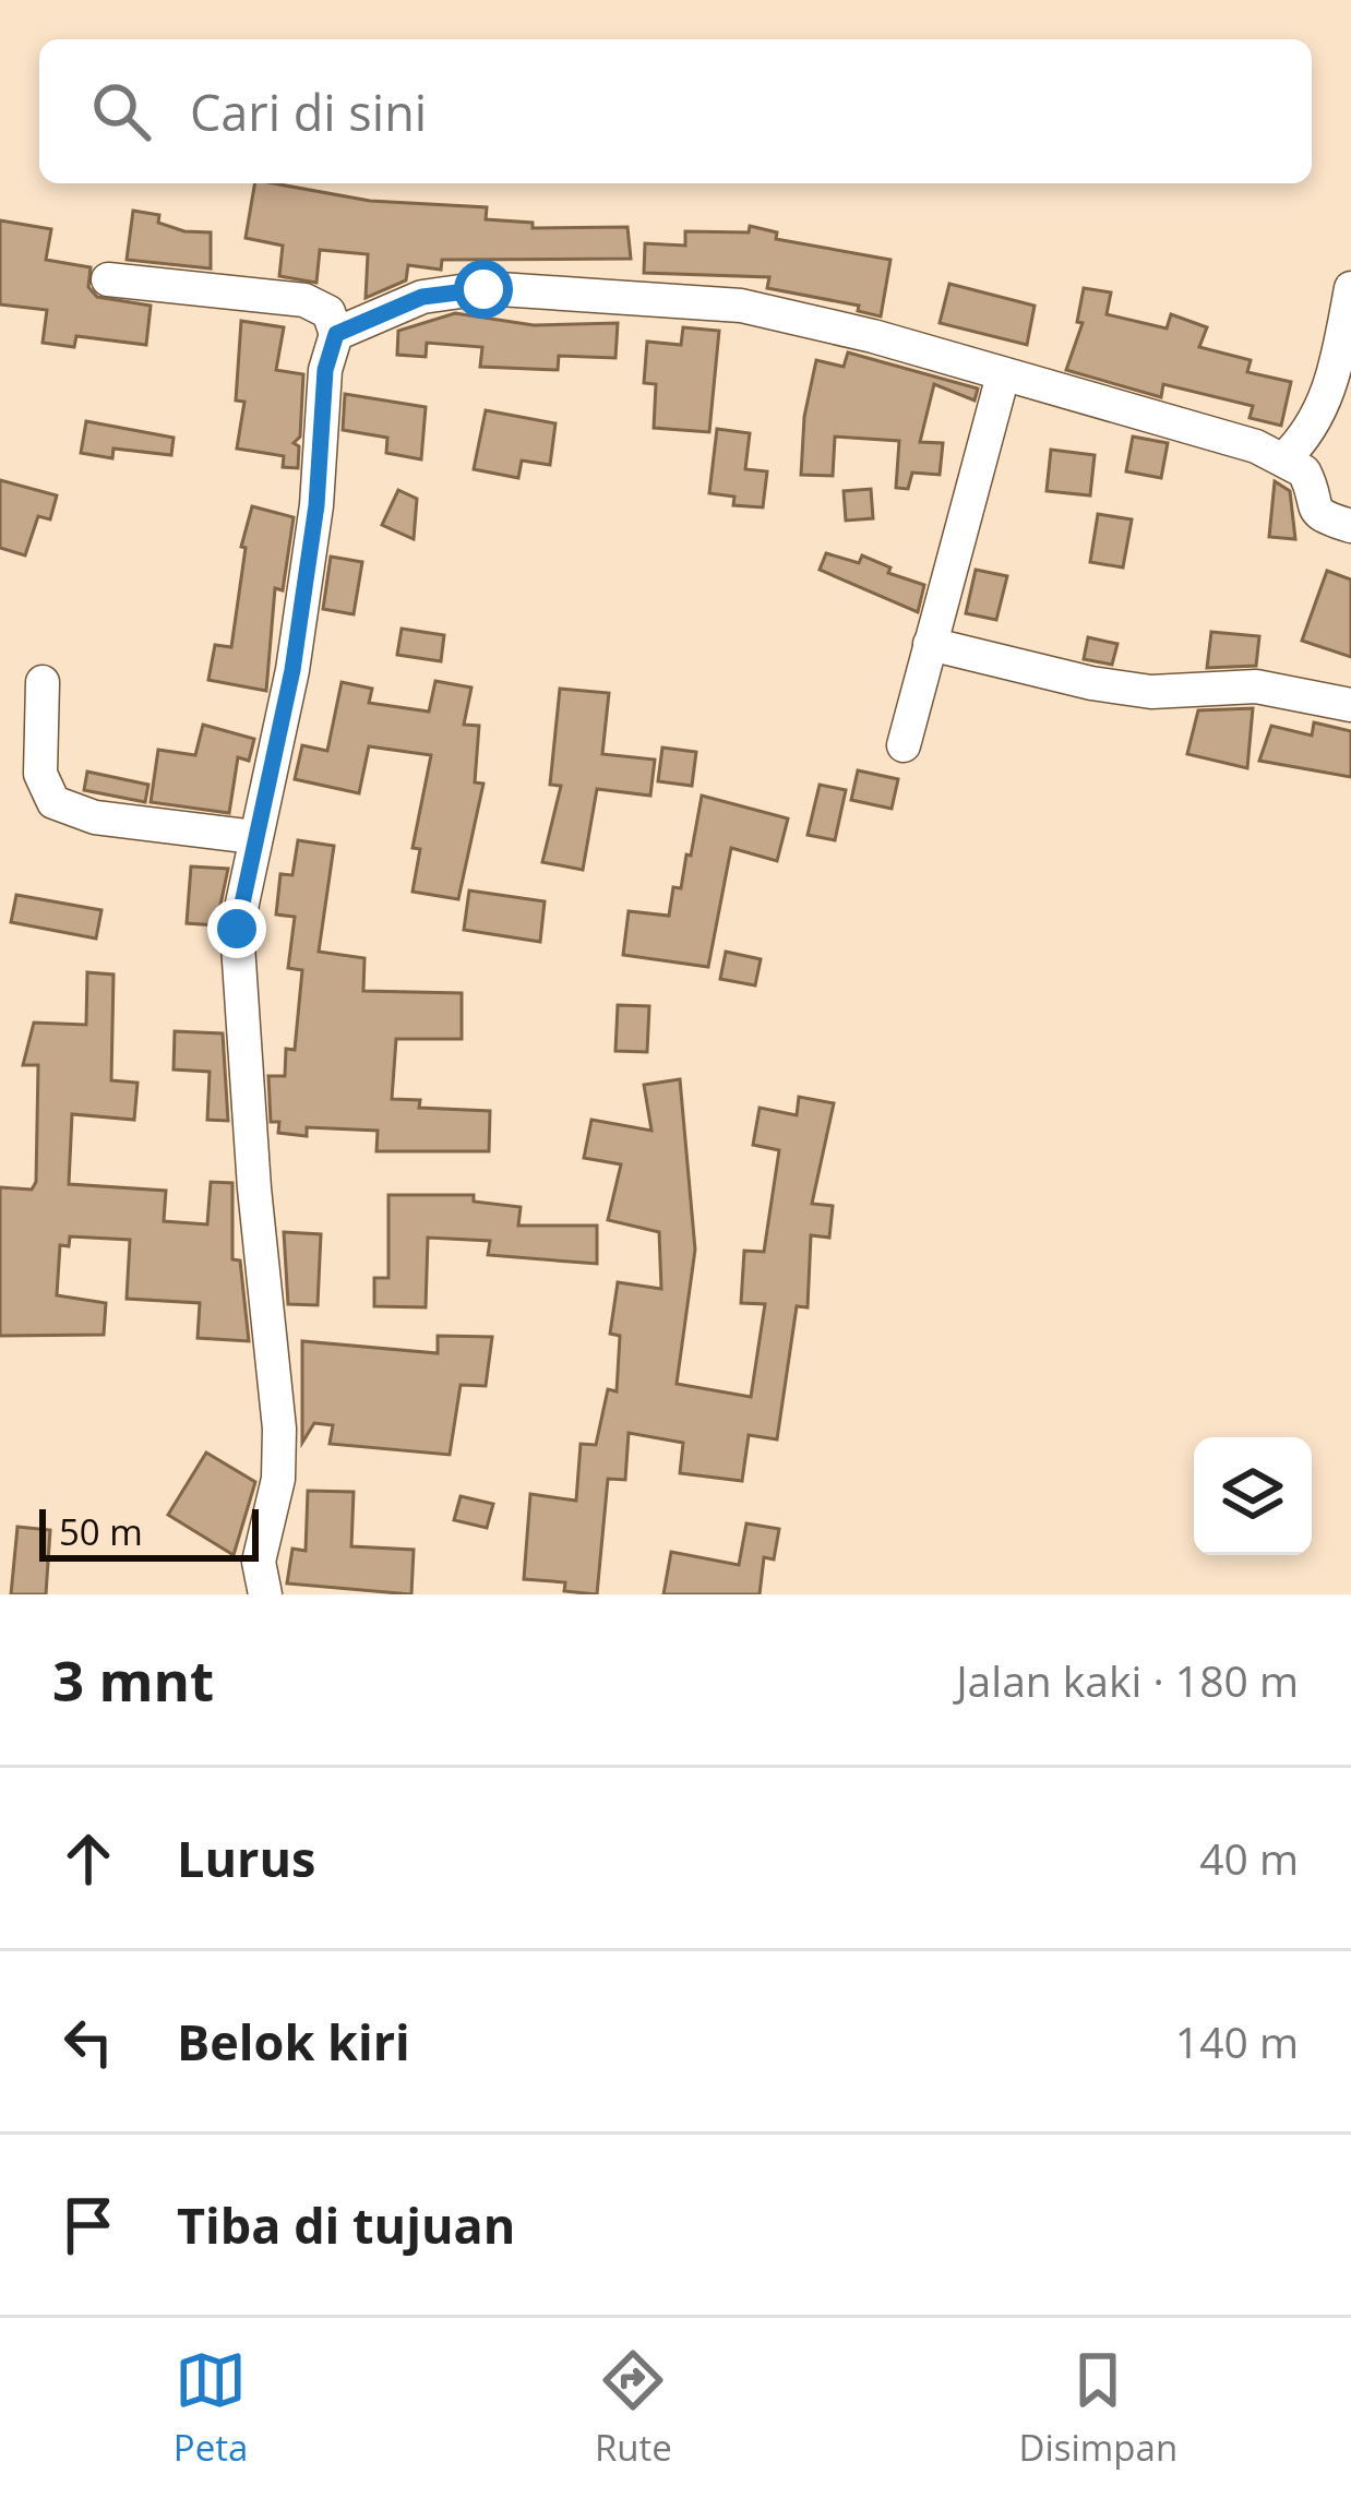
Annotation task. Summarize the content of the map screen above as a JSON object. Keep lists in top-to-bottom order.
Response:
{
  "scale_bar": "50 m",
  "page": {
    "search": "Cari di sini",
    "scale": "50 m",
    "heading": ["3 mnt", "Jalan kaki · 180 m"],
    "list": [
      ["Lurus", "40 m"],
      ["Belok kiri", "140 m"],
      "Tiba di tujuan"
    ],
    "nav": ["Peta", "Rute", "Disimpan"]
  }
}
